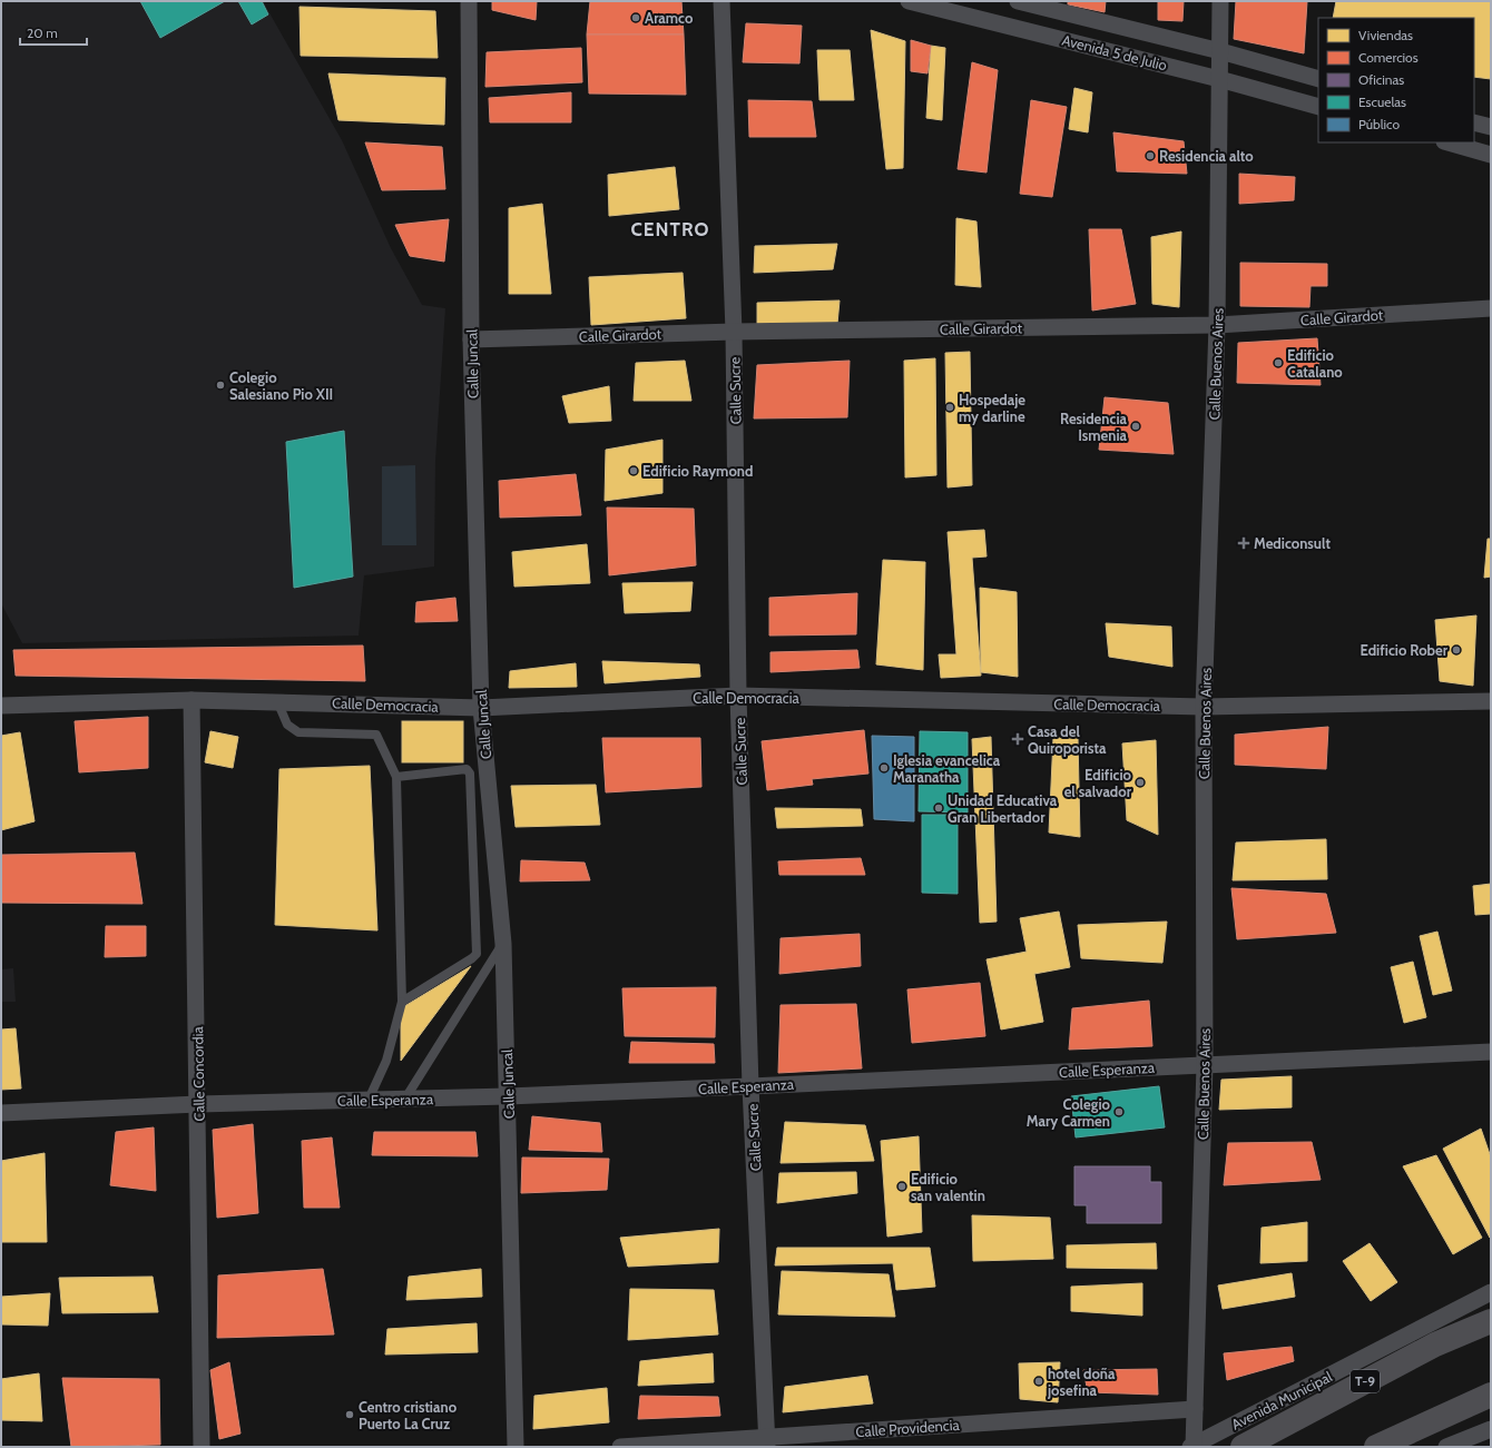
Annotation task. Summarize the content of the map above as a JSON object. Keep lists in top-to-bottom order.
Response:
{
  "streets": {
    "highway": ["T-9", "Avenida Municipal"],
    "street": [
      "Avenida 5 de Julio",
      "Calle Girardot",
      "Calle Juncal",
      "Calle Buenos Aires",
      "Calle Sucre",
      "Calle Democracia",
      "Calle Esperanza",
      "Calle Concordia",
      "Calle Providencia"
    ]
  },
  "crossings": [
    ["Avenida 5 de Julio", "Calle Buenos Aires"],
    ["Calle Girardot", "Calle Juncal"],
    ["Calle Girardot", "Calle Buenos Aires"],
    ["Calle Girardot", "Calle Sucre"],
    ["Calle Juncal", "Calle Democracia"],
    ["Calle Juncal", "Calle Esperanza"],
    ["Calle Buenos Aires", "Calle Democracia"],
    ["Calle Buenos Aires", "Calle Esperanza"],
    ["Calle Buenos Aires", "Avenida Municipal"],
    ["Calle Buenos Aires", "Calle Providencia"],
    ["Calle Sucre", "Calle Democracia"],
    ["Calle Sucre", "Calle Esperanza"],
    ["Calle Sucre", "Calle Providencia"],
    ["Calle Democracia", "Calle Concordia"],
    ["Calle Esperanza", "Calle Concordia"]
  ],
  "districts": ["CENTRO"],
  "places": {
    "other": [
      "Aramco",
      "Residencia alto",
      "Edificio Catalano",
      "Colegio Salesiano Pio XII",
      "Hospedaje my darline",
      "Residencia Ismenia",
      "Edificio Raymond",
      "Edificio Rober",
      "Iglesia evancelica Maranatha",
      "Edificio el salvador",
      "Unidad Educativa Gran Libertador",
      "Colegio Mary Carmen",
      "Edificio san valentin",
      "hotel doña josefina",
      "Centro cristiano Puerto La Cruz"
    ],
    "health": ["Mediconsult", "Casa del Quiroporista"]
  },
  "legend": [
    "Viviendas",
    "Comercios",
    "Oficinas",
    "Escuelas",
    "Público"
  ],
  "scale_bar": "20 m"
}
